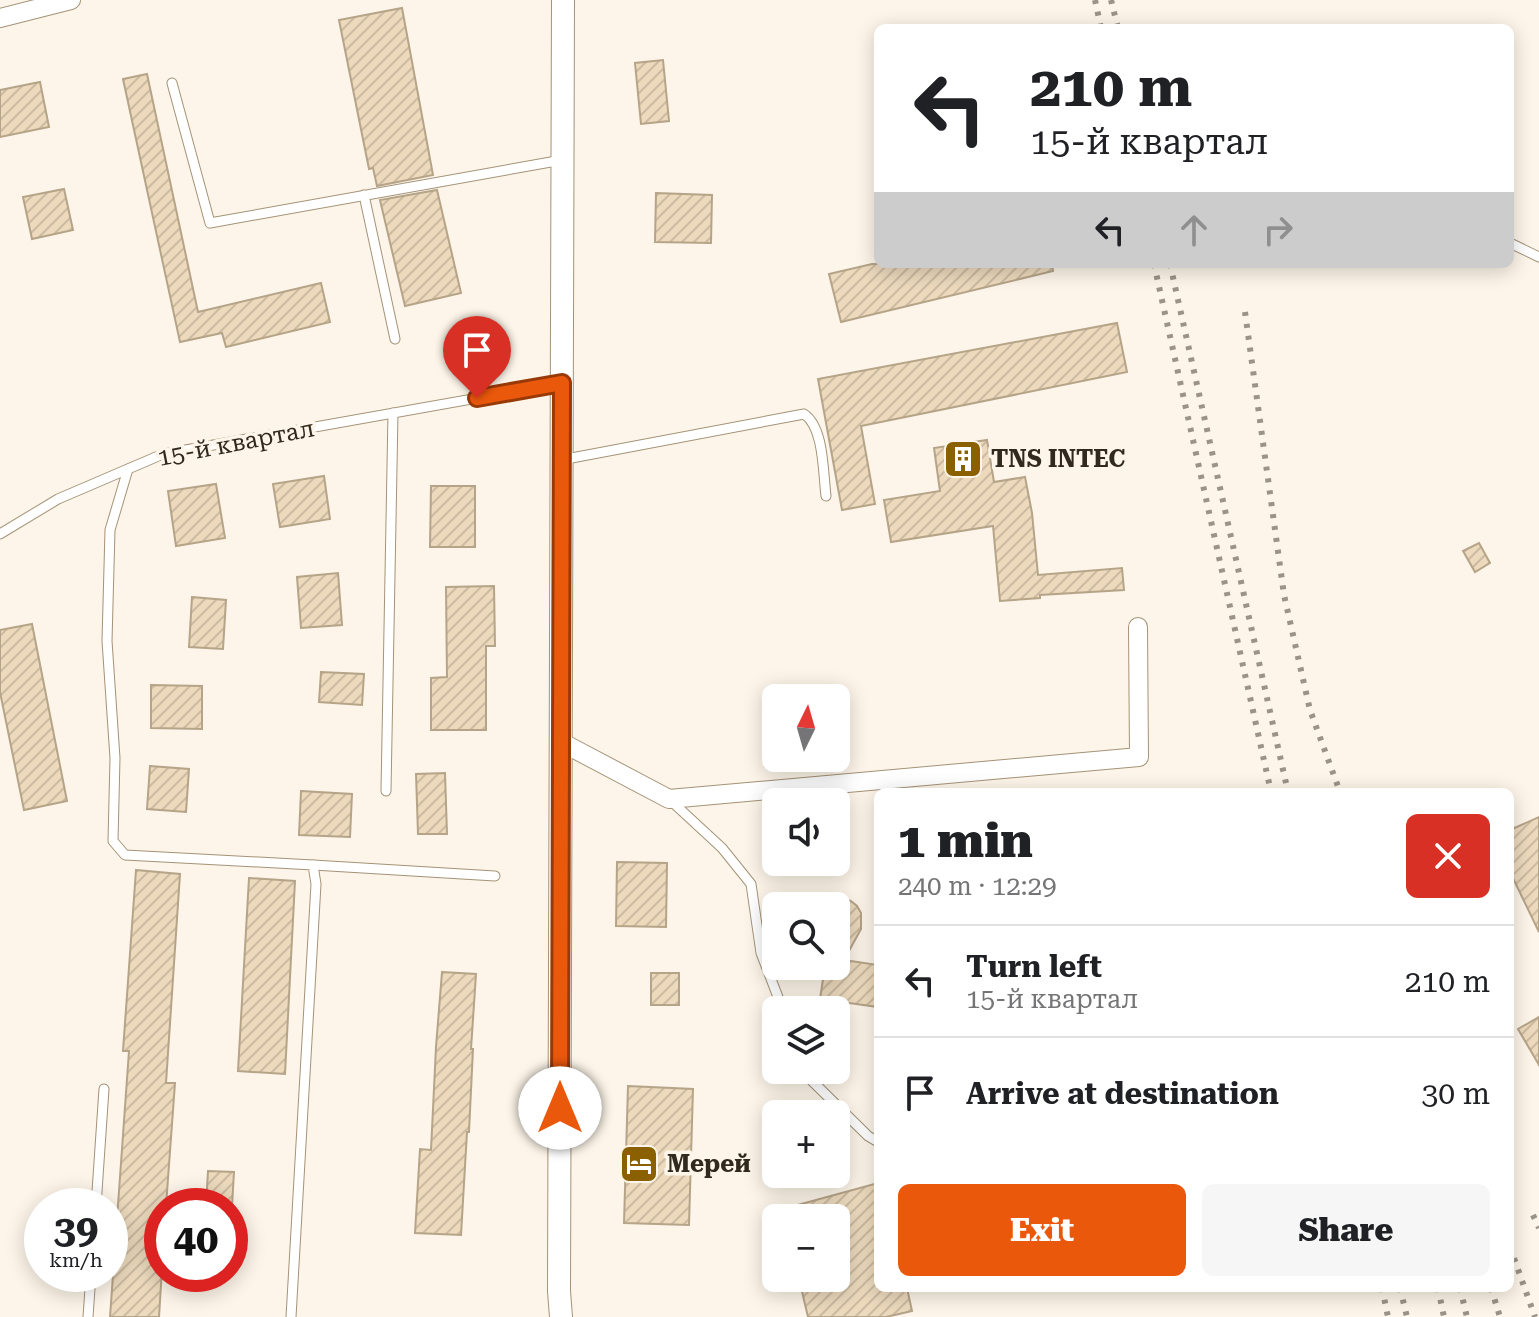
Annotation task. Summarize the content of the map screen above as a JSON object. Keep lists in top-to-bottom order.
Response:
{
  "streets": {
    "lane": ["15-й квартал"]
  },
  "places": {
    "building": ["TNS INTEC"],
    "hotel": ["Мерей"]
  },
  "north": "top",
  "page": {
    "turn": ["210 m", "15-й квартал"],
    "map_buttons": ["+", "−"],
    "heading": ["1 min", "240 m · 12:29"],
    "list": [
      {
        "name": "Turn left",
        "note": "15-й квартал",
        "value": "210 m"
      },
      {
        "name": "Arrive at destination",
        "value": "30 m"
      }
    ],
    "buttons": ["Exit", "Share"],
    "speed": "39 km/h",
    "limit": "40"
  }
}
